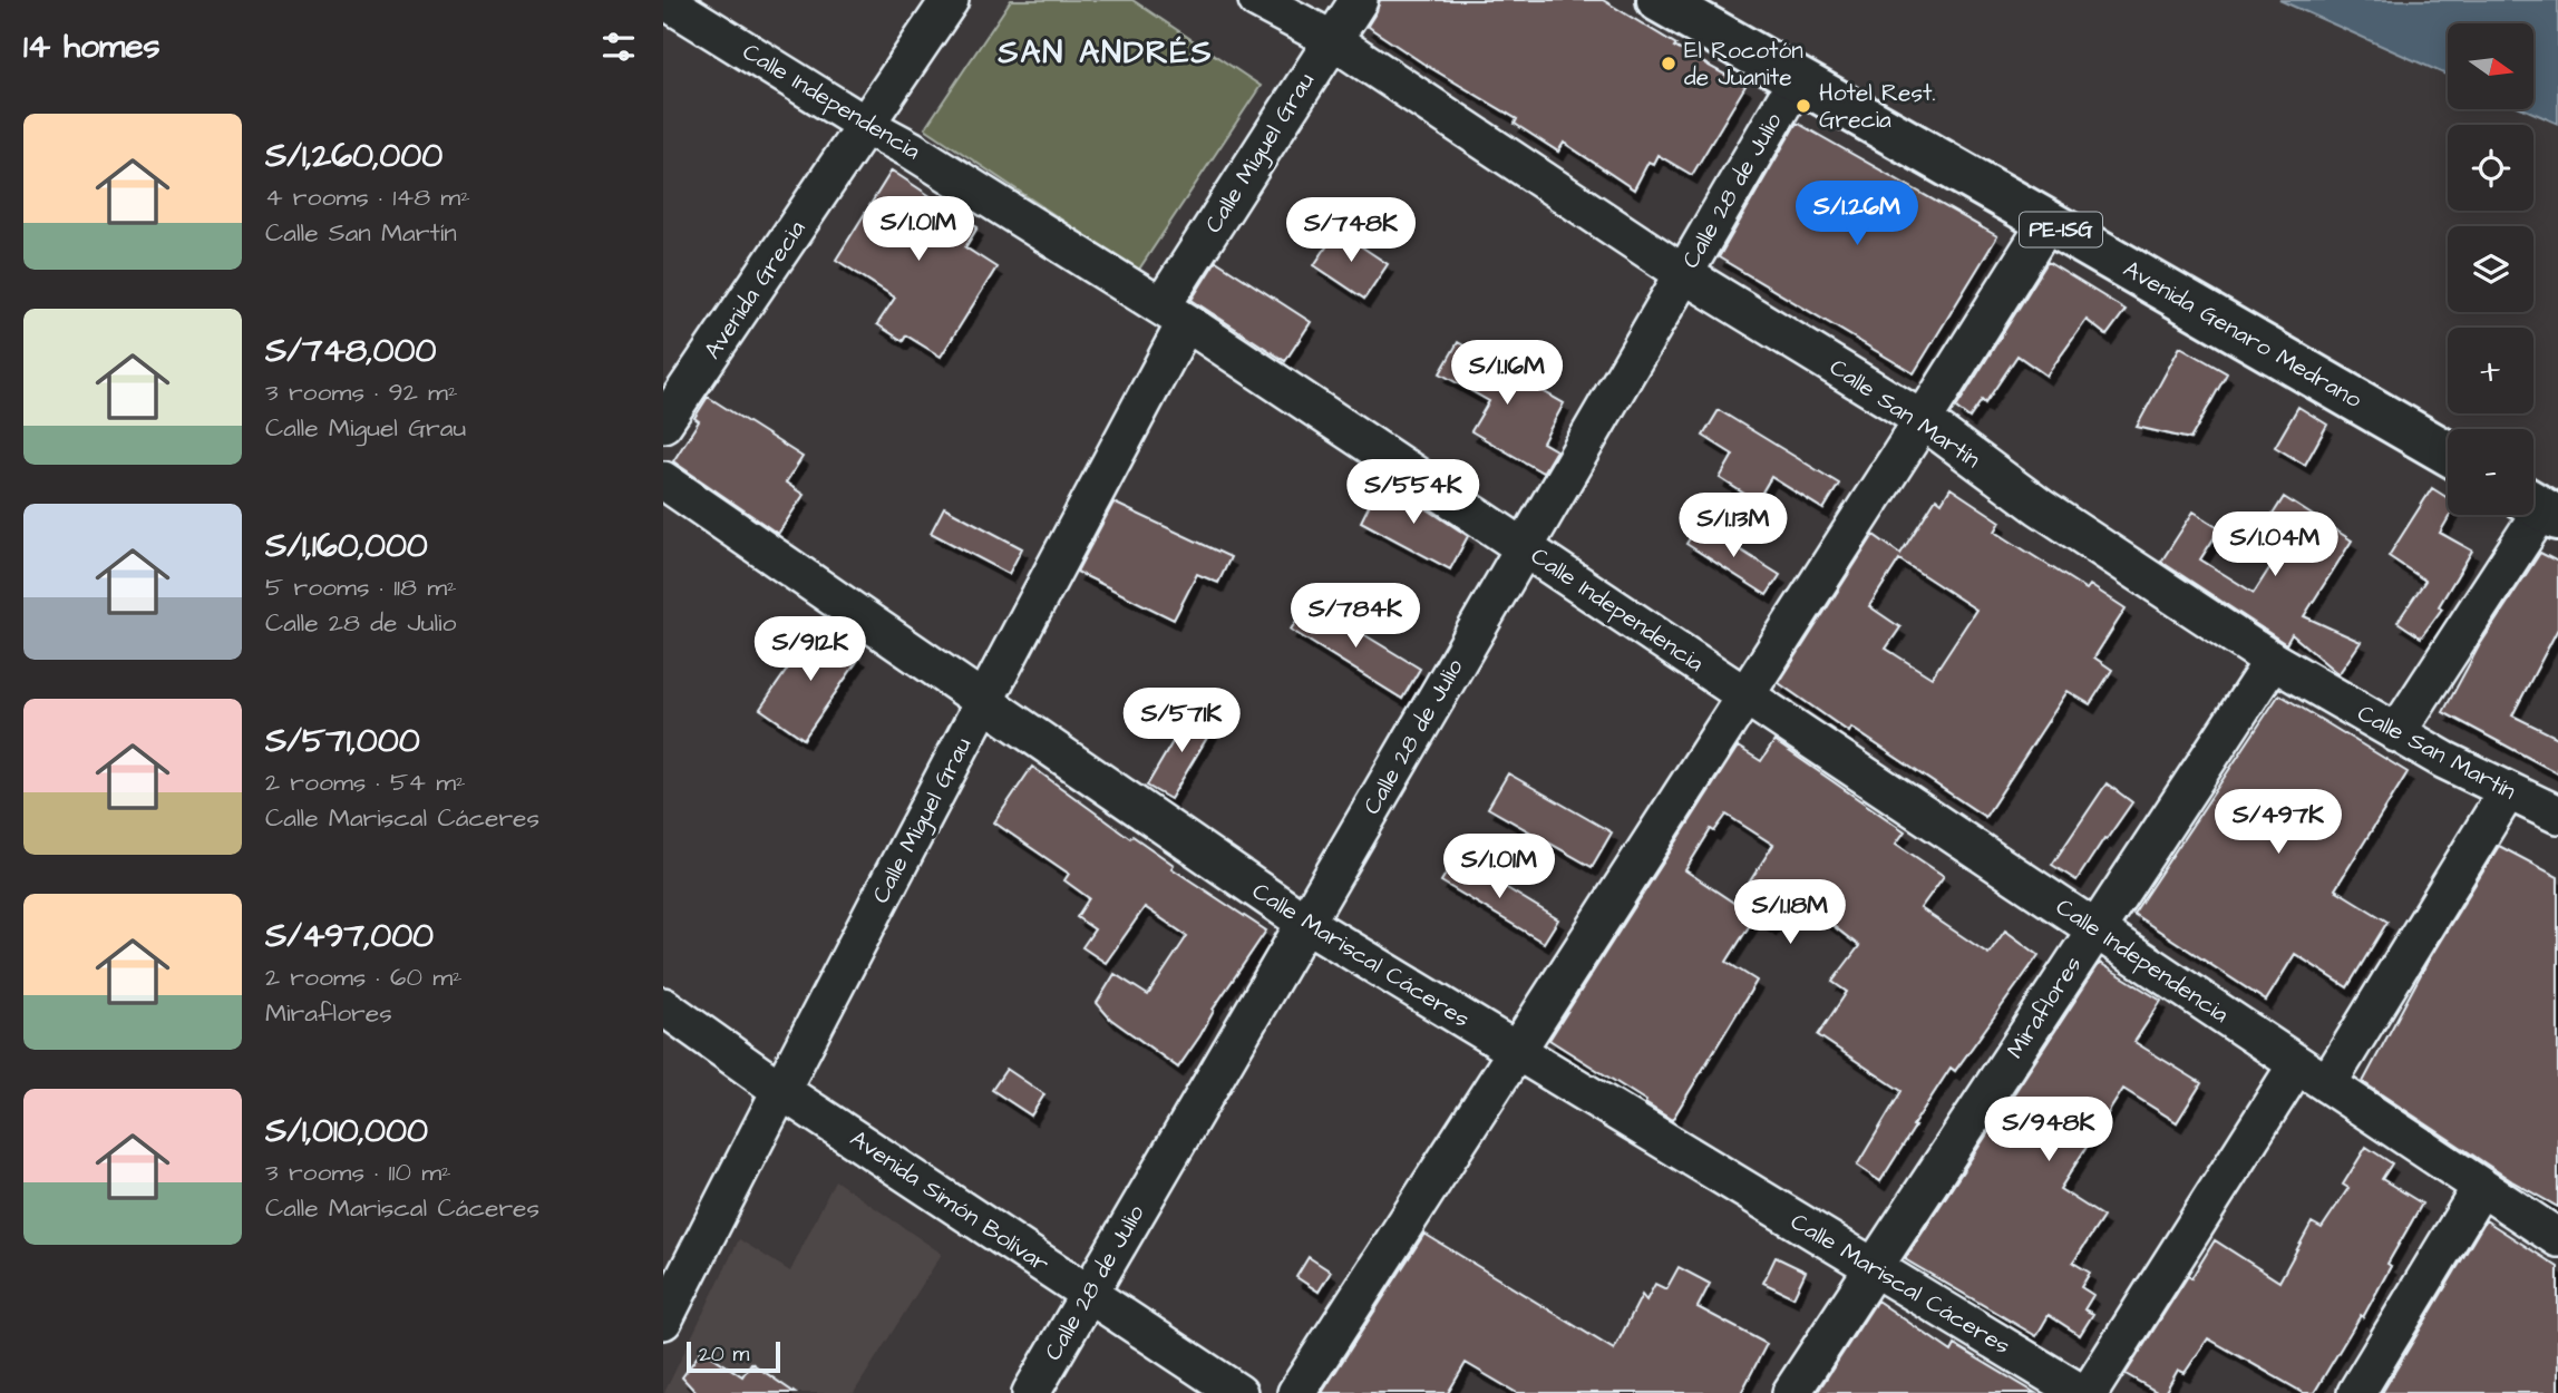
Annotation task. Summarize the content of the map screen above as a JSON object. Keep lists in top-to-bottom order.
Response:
{
  "streets": {
    "main road": ["PE-1SG", "Avenida Genaro Medrano"],
    "street": [
      "Calle Independencia",
      "Calle Miguel Grau",
      "Calle 28 de Julio",
      "Avenida Grecia",
      "Calle San Martín",
      "Calle Mariscal Cáceres",
      "Miraflores",
      "Avenida Simón Bolívar"
    ]
  },
  "crossings": [
    ["Calle Independencia", "Calle Miguel Grau"],
    ["Calle Independencia", "Calle 28 de Julio"],
    ["Calle Independencia", "Avenida Grecia"],
    ["Calle Independencia", "Miraflores"],
    ["Calle Miguel Grau", "Calle San Martín"],
    ["Calle Miguel Grau", "Calle Mariscal Cáceres"],
    ["Calle Miguel Grau", "Avenida Simón Bolívar"],
    ["Calle 28 de Julio", "Avenida Genaro Medrano"],
    ["Calle 28 de Julio", "Calle San Martín"],
    ["Calle 28 de Julio", "Calle Mariscal Cáceres"],
    ["Calle 28 de Julio", "Avenida Simón Bolívar"],
    ["Calle San Martín", "Miraflores"],
    ["Calle Mariscal Cáceres", "Miraflores"]
  ],
  "districts": ["SAN ANDRÉS"],
  "places": ["El Rocotón de Juanite", "Hotel Rest. Grecia"],
  "scale_bar": "20 m",
  "north": "right",
  "page": {
    "heading": "14 homes",
    "map_buttons": ["+", "−"],
    "list": [
      {
        "name": "S/1,260,000",
        "note": "4 rooms · 148 m² · Calle San Martín"
      },
      {
        "name": "S/748,000",
        "note": "3 rooms · 92 m² · Calle Miguel Grau"
      },
      {
        "name": "S/1,160,000",
        "note": "5 rooms · 118 m² · Calle 28 de Julio"
      },
      {
        "name": "S/571,000",
        "note": "2 rooms · 54 m² · Calle Mariscal Cáceres"
      },
      {
        "name": "S/497,000",
        "note": "2 rooms · 60 m² · Miraflores"
      },
      {
        "name": "S/1,010,000",
        "note": "3 rooms · 110 m² · Calle Mariscal Cáceres"
      }
    ],
    "price": [
      "S/1.26M",
      "S/1.01M",
      "S/748K",
      "S/1.16M",
      "S/554K",
      "S/1.13M",
      "S/1.04M",
      "S/784K",
      "S/912K",
      "S/571K",
      "S/497K",
      "S/1.01M",
      "S/1.18M",
      "S/948K"
    ],
    "scale": "20 m"
  }
}
